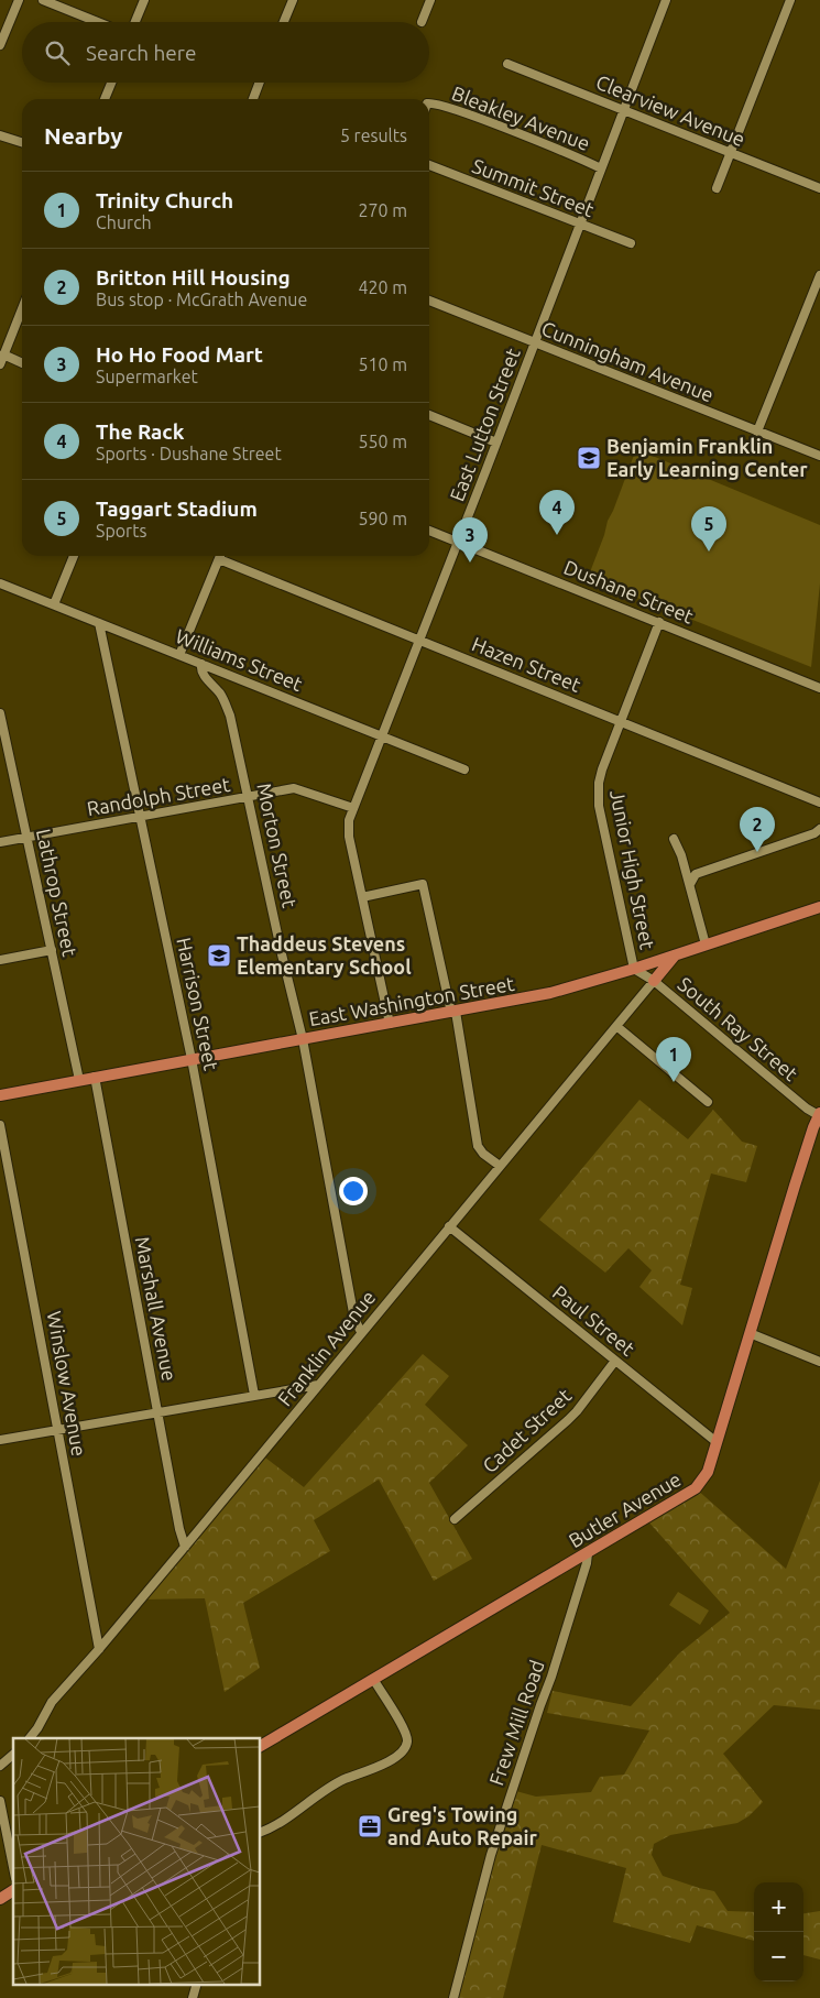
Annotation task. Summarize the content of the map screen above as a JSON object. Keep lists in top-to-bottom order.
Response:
{
  "streets": {
    "main road": ["East Washington Street", "Butler Avenue"],
    "street": [
      "Clearview Avenue",
      "Bleakley Avenue",
      "Summit Street",
      "Cunningham Avenue",
      "East Lutton Street",
      "Dushane Street",
      "Williams Street",
      "Hazen Street",
      "Randolph Street",
      "Morton Street",
      "Junior High Street",
      "Lathrop Street",
      "Harrison Street",
      "South Ray Street",
      "Marshall Avenue",
      "Paul Street",
      "Franklin Avenue",
      "Winslow Avenue",
      "Cadet Street",
      "Frew Mill Road"
    ]
  },
  "crossings": [
    ["Clearview Avenue", "East Lutton Street"],
    ["Bleakley Avenue", "East Lutton Street"],
    ["Summit Street", "East Lutton Street"],
    ["Cunningham Avenue", "East Lutton Street"],
    ["East Lutton Street", "Dushane Street"],
    ["East Lutton Street", "Williams Street"],
    ["East Lutton Street", "Hazen Street"],
    ["East Lutton Street", "Randolph Street"],
    ["East Lutton Street", "East Washington Street"],
    ["Dushane Street", "Junior High Street"],
    ["Williams Street", "Morton Street"],
    ["Williams Street", "Harrison Street"],
    ["Hazen Street", "Junior High Street"],
    ["Randolph Street", "Morton Street"],
    ["Randolph Street", "Lathrop Street"],
    ["Randolph Street", "Harrison Street"],
    ["Morton Street", "East Washington Street"],
    ["Morton Street", "Franklin Avenue"],
    ["Junior High Street", "East Washington Street"],
    ["Junior High Street", "South Ray Street"],
    ["Lathrop Street", "East Washington Street"],
    ["East Washington Street", "Harrison Street"],
    ["East Washington Street", "South Ray Street"],
    ["East Washington Street", "Marshall Avenue"],
    ["South Ray Street", "Franklin Avenue"],
    ["South Ray Street", "Butler Avenue"],
    ["Marshall Avenue", "Franklin Avenue"],
    ["Paul Street", "Franklin Avenue"],
    ["Paul Street", "Cadet Street"],
    ["Paul Street", "Butler Avenue"],
    ["Franklin Avenue", "Winslow Avenue"],
    ["Butler Avenue", "Frew Mill Road"]
  ],
  "places": {
    "school or university": ["Benjamin Franklin Early Learning Center", "Thaddeus Stevens Elementary School"],
    "office": ["Greg's Towing and Auto Repair"]
  },
  "page": {
    "search": "Search here",
    "heading": ["Nearby", "5 results"],
    "list": [
      {
        "mark": "1",
        "name": "Trinity Church",
        "note": "Church",
        "value": "270 m"
      },
      {
        "mark": "2",
        "name": "Britton Hill Housing",
        "note": "Bus stop · McGrath Avenue",
        "value": "420 m"
      },
      {
        "mark": "3",
        "name": "Ho Ho Food Mart",
        "note": "Supermarket",
        "value": "510 m"
      },
      {
        "mark": "4",
        "name": "The Rack",
        "note": "Sports · Dushane Street",
        "value": "550 m"
      },
      {
        "mark": "5",
        "name": "Taggart Stadium",
        "note": "Sports",
        "value": "590 m"
      }
    ],
    "pins": [
      "4",
      "5",
      "3",
      "2",
      "1"
    ],
    "map_buttons": ["+", "−"]
  }
}
